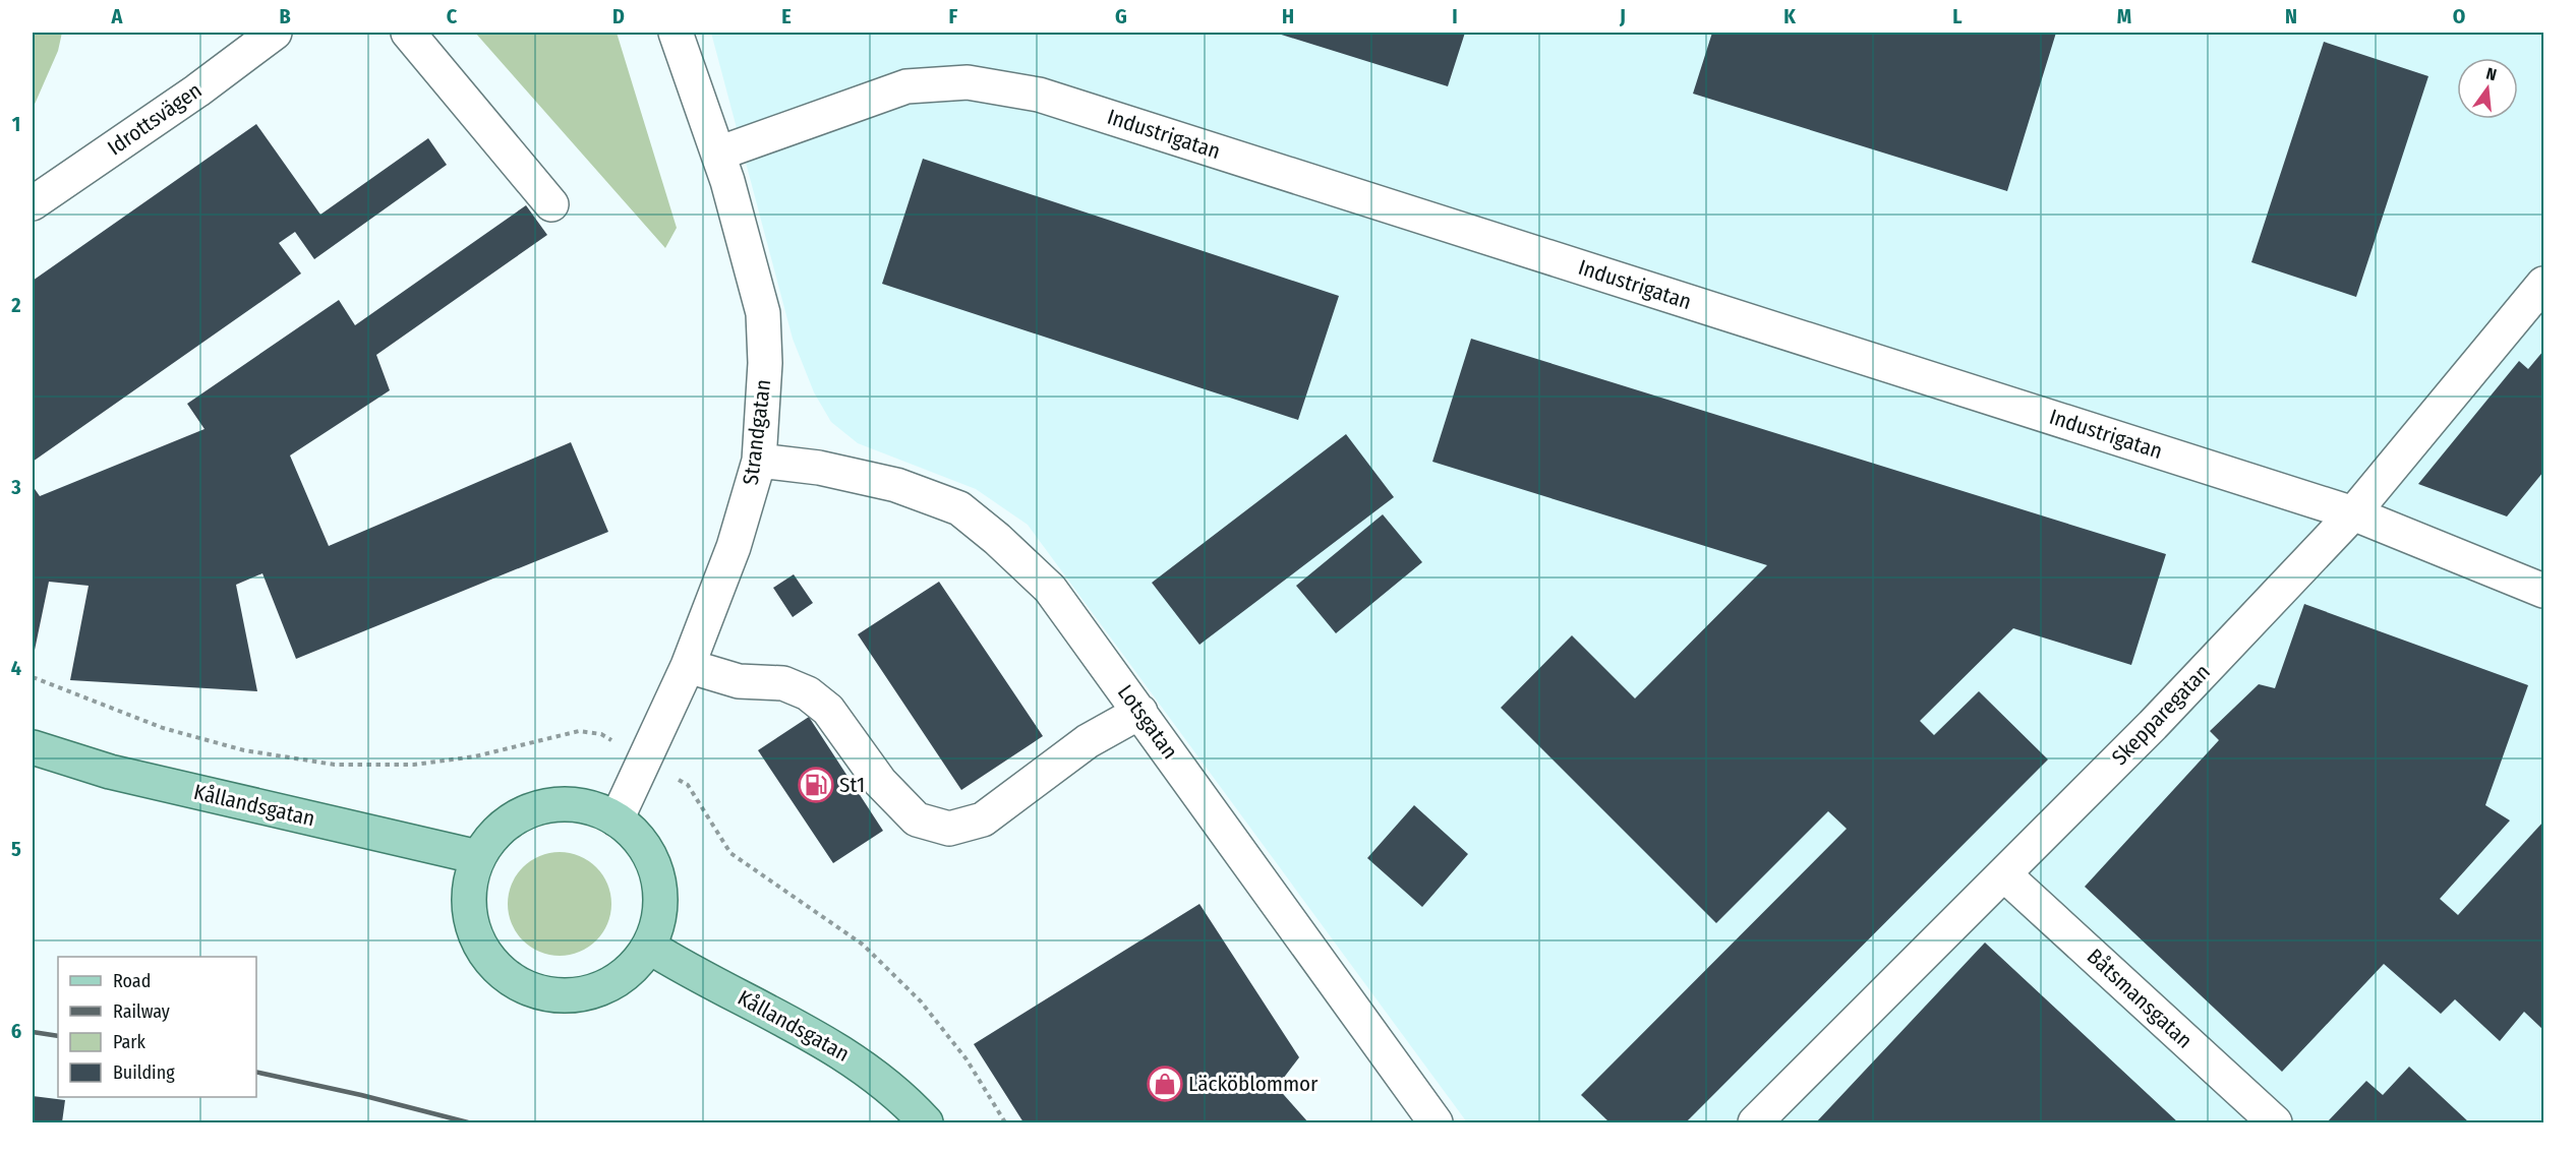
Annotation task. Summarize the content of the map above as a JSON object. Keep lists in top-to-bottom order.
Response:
{
  "streets": {
    "main road": ["Kållandsgatan"],
    "street": [
      "Idrottsvägen",
      "Industrigatan",
      "Strandgatan",
      "Skepparegatan",
      "Lotsgatan",
      "Båtsmansgatan"
    ]
  },
  "crossings": [
    ["Industrigatan", "Strandgatan"],
    ["Industrigatan", "Skepparegatan"],
    ["Strandgatan", "Lotsgatan"],
    ["Strandgatan", "Kållandsgatan"],
    ["Skepparegatan", "Båtsmansgatan"]
  ],
  "places": {
    "fuel station": ["St1"],
    "shop": ["Läcköblommor"]
  },
  "legend": [
    "Road",
    "Railway",
    "Park",
    "Building"
  ],
  "north": "top",
  "grid": {
    "columns": [
      "A",
      "B",
      "C",
      "D",
      "E",
      "F",
      "G",
      "H",
      "I",
      "J",
      "K",
      "L",
      "M",
      "N",
      "O"
    ],
    "rows": [
      "1",
      "2",
      "3",
      "4",
      "5",
      "6"
    ]
  }
}
